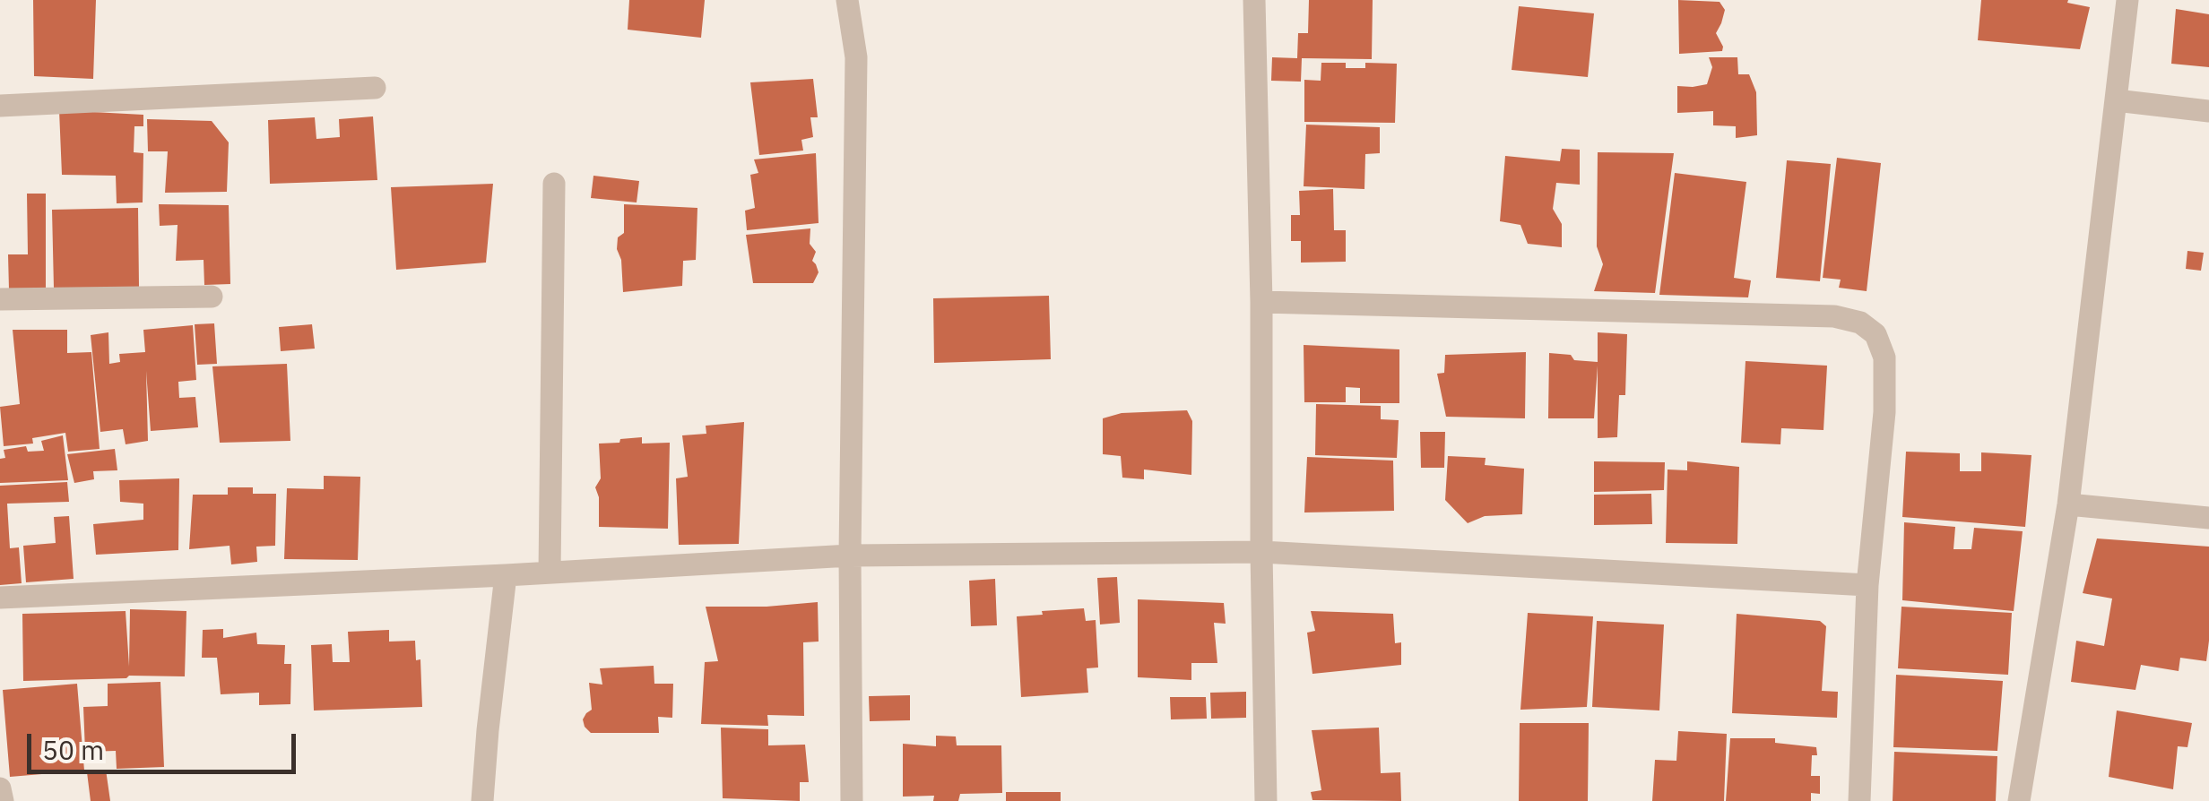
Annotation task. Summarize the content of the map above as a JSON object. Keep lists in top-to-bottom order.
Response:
{
  "scale_bar": "50 m"
}
